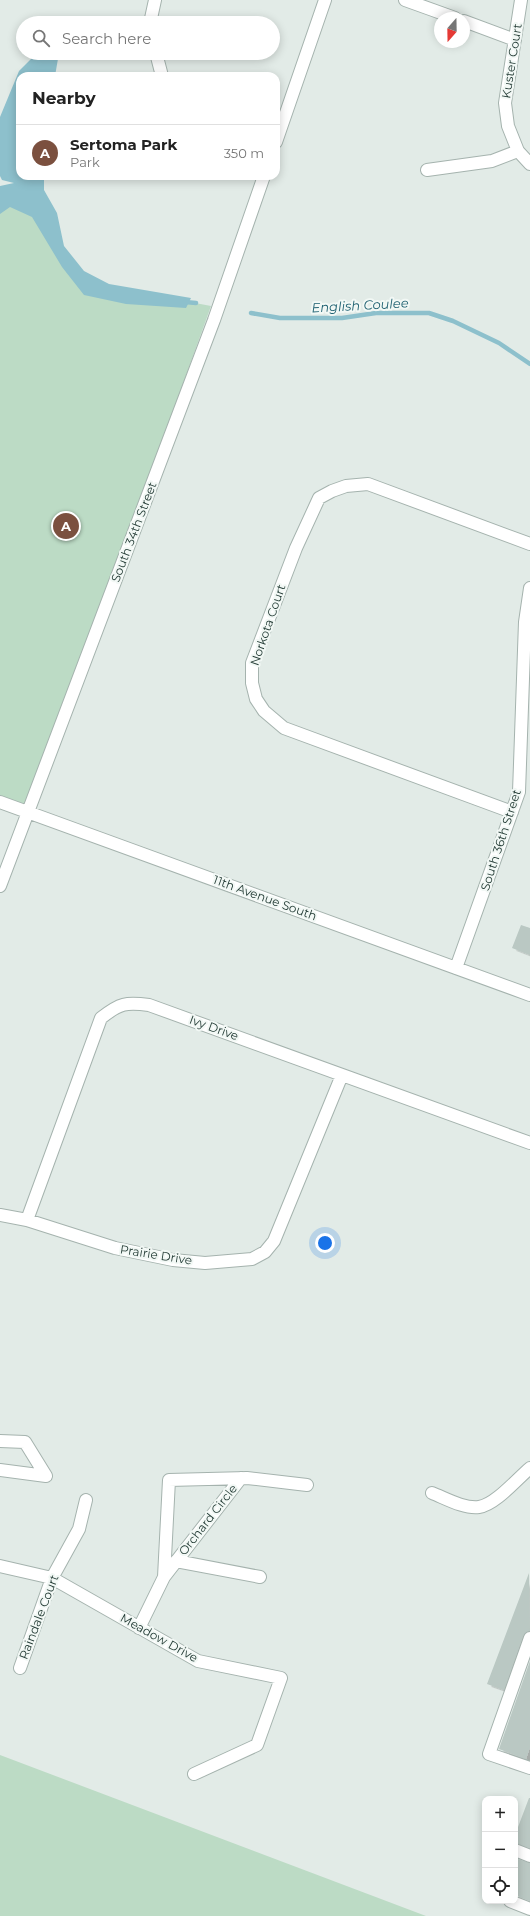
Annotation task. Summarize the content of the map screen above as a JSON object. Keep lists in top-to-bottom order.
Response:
{
  "streets": {
    "street": [
      "Kuster Court",
      "South 34th Street",
      "Norkota Court",
      "South 36th Street",
      "11th Avenue South",
      "Ivy Drive",
      "Prairie Drive",
      "Orchard Circle",
      "Raindale Court",
      "Meadow Drive"
    ]
  },
  "crossings": [
    ["South 34th Street", "11th Avenue South"],
    ["Norkota Court", "South 36th Street"],
    ["South 36th Street", "11th Avenue South"],
    ["Ivy Drive", "Prairie Drive"],
    ["Orchard Circle", "Meadow Drive"],
    ["Raindale Court", "Meadow Drive"]
  ],
  "water": ["English Coulee"],
  "north": "bottom",
  "page": {
    "search": "Search here",
    "heading": "Nearby",
    "list": [
      {
        "mark": "A",
        "name": "Sertoma Park",
        "note": "Park",
        "value": "350 m"
      }
    ],
    "pins": "A",
    "map_buttons": ["+", "−"]
  }
}
